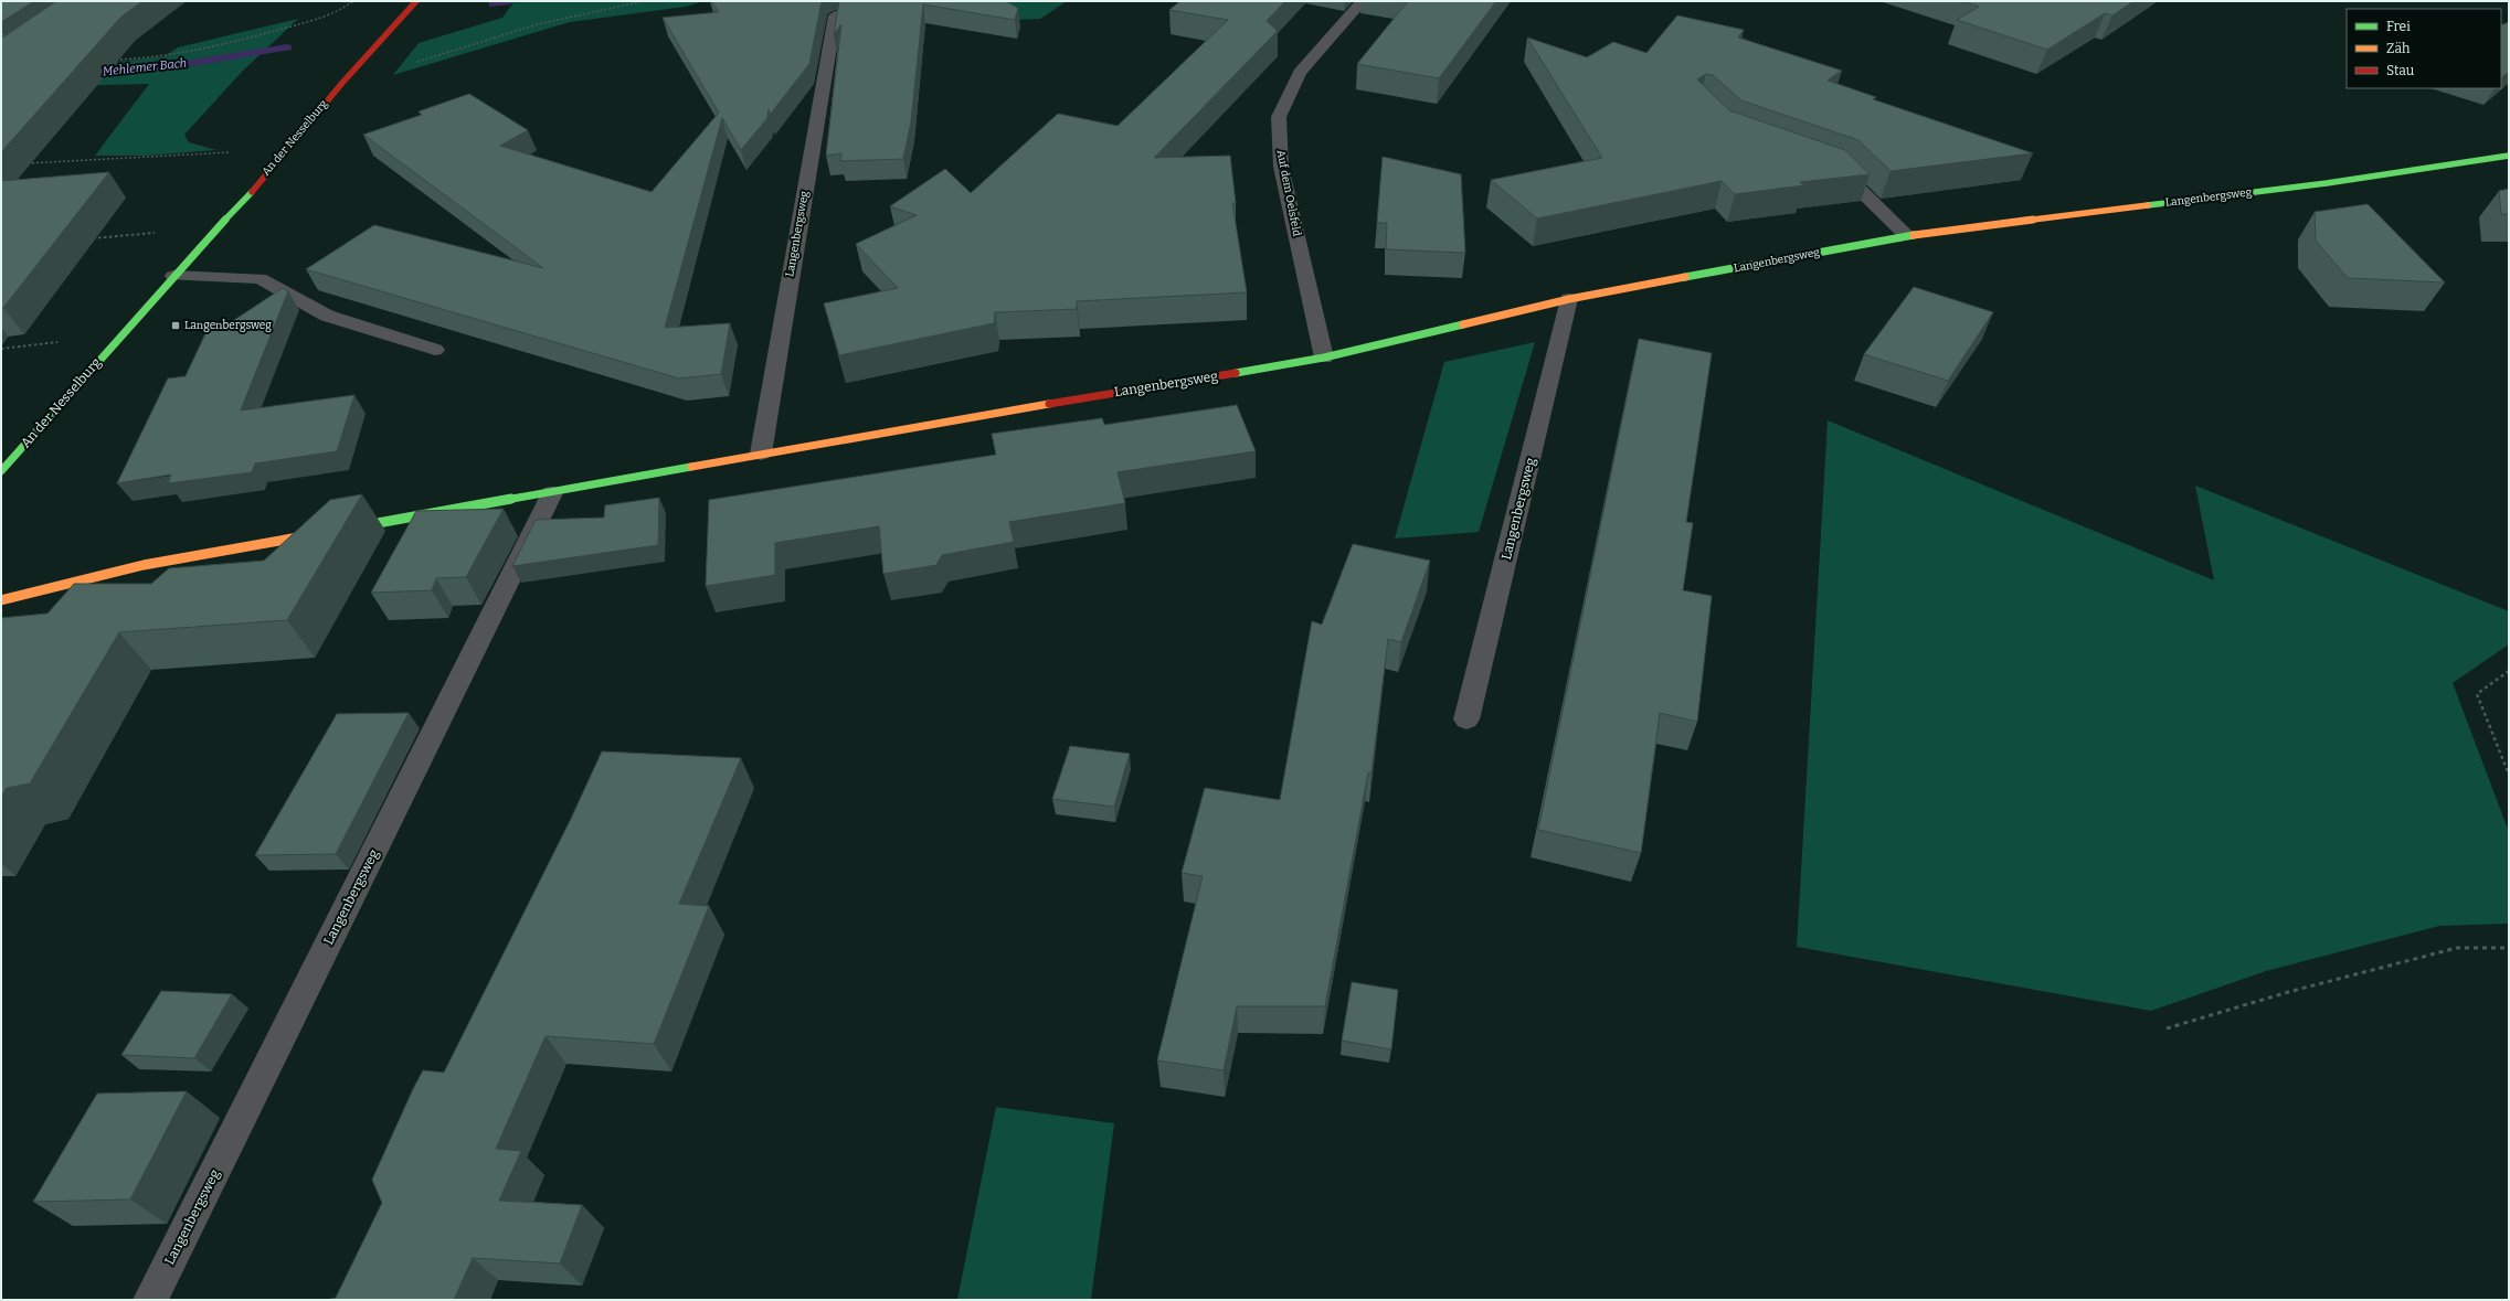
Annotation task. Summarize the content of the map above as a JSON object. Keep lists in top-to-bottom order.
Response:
{
  "streets": {
    "street": ["An der Nesselburg", "Auf dem Oelsfeld", "Langenbergsweg"]
  },
  "crossings": [
    ["Auf dem Oelsfeld", "Langenbergsweg"]
  ],
  "water": ["Mehlemer Bach"],
  "places": {
    "transit": ["Langenbergsweg"]
  },
  "legend": ["Frei", "Zäh", "Stau"]
}
